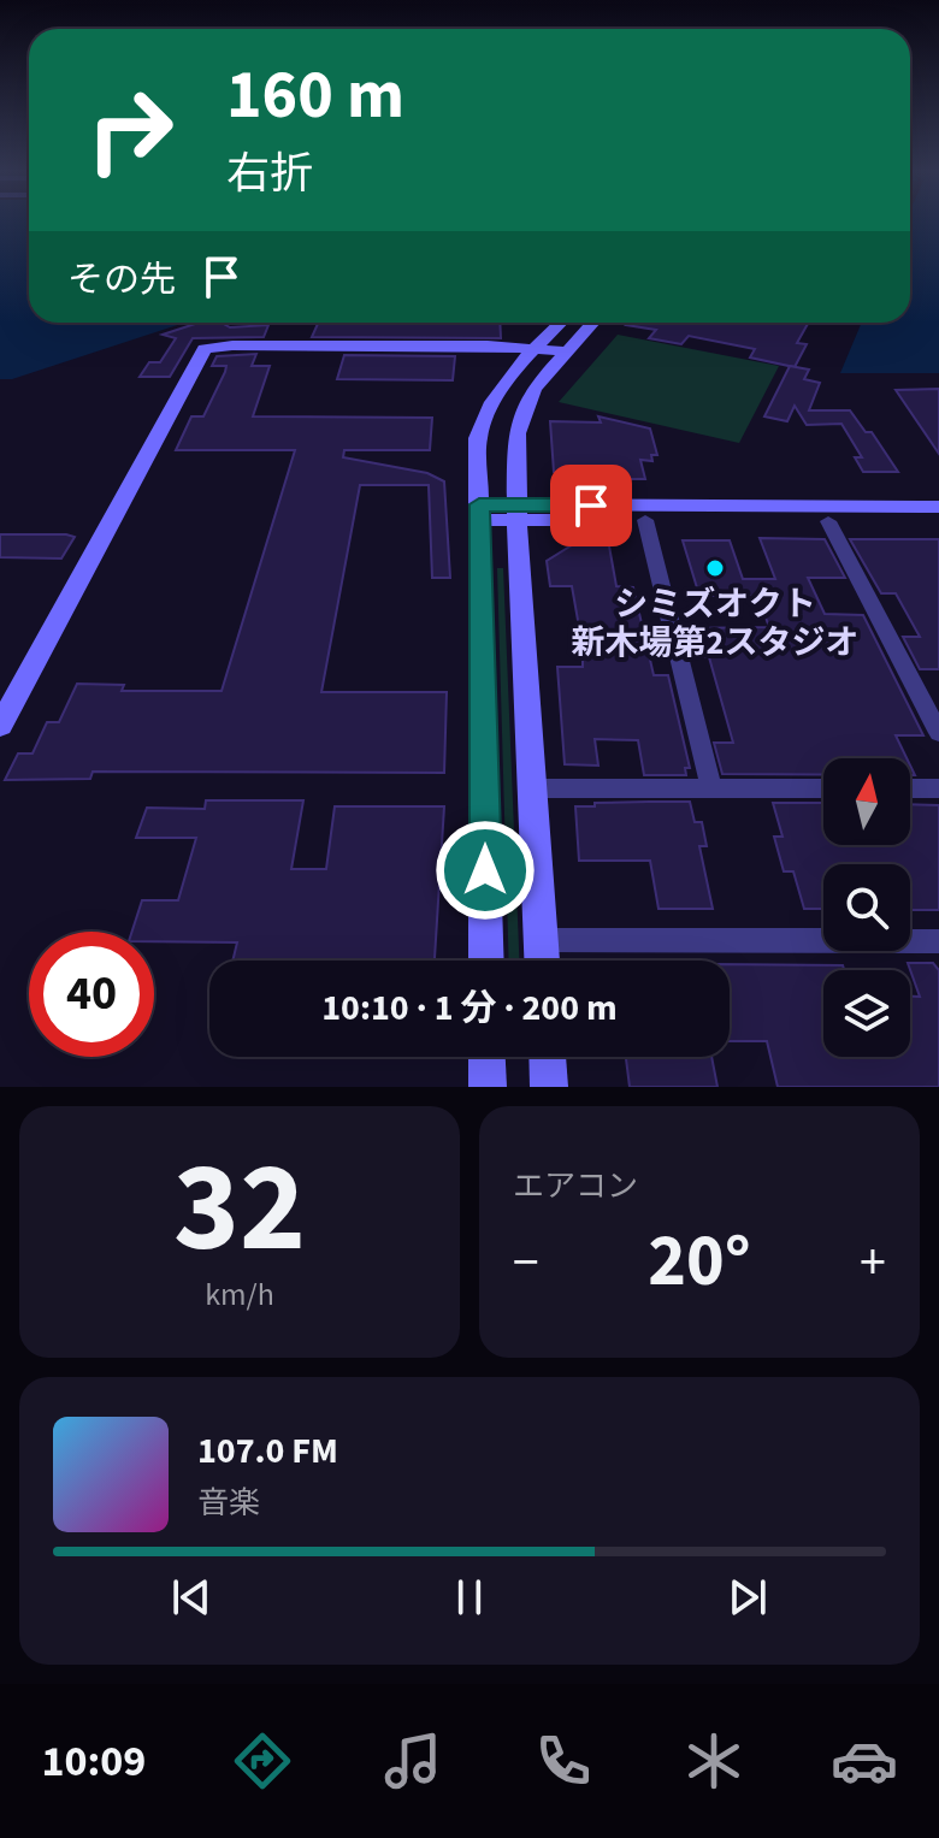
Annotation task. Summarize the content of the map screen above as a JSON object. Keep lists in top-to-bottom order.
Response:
{
  "places": ["シミズオクト 新木場第2スタジオ"],
  "north": "top",
  "page": {
    "turn": ["160 m", "右折"],
    "then": "その先",
    "limit": "40",
    "trip": "10:10 · 1 分 · 200 m",
    "tile": [
      ["32", "km/h"],
      "エアコン"
    ],
    "heat": ["−", "20°", "+"],
    "song": ["107.0 FM", "音楽"],
    "tabs": "10:09"
  }
}
